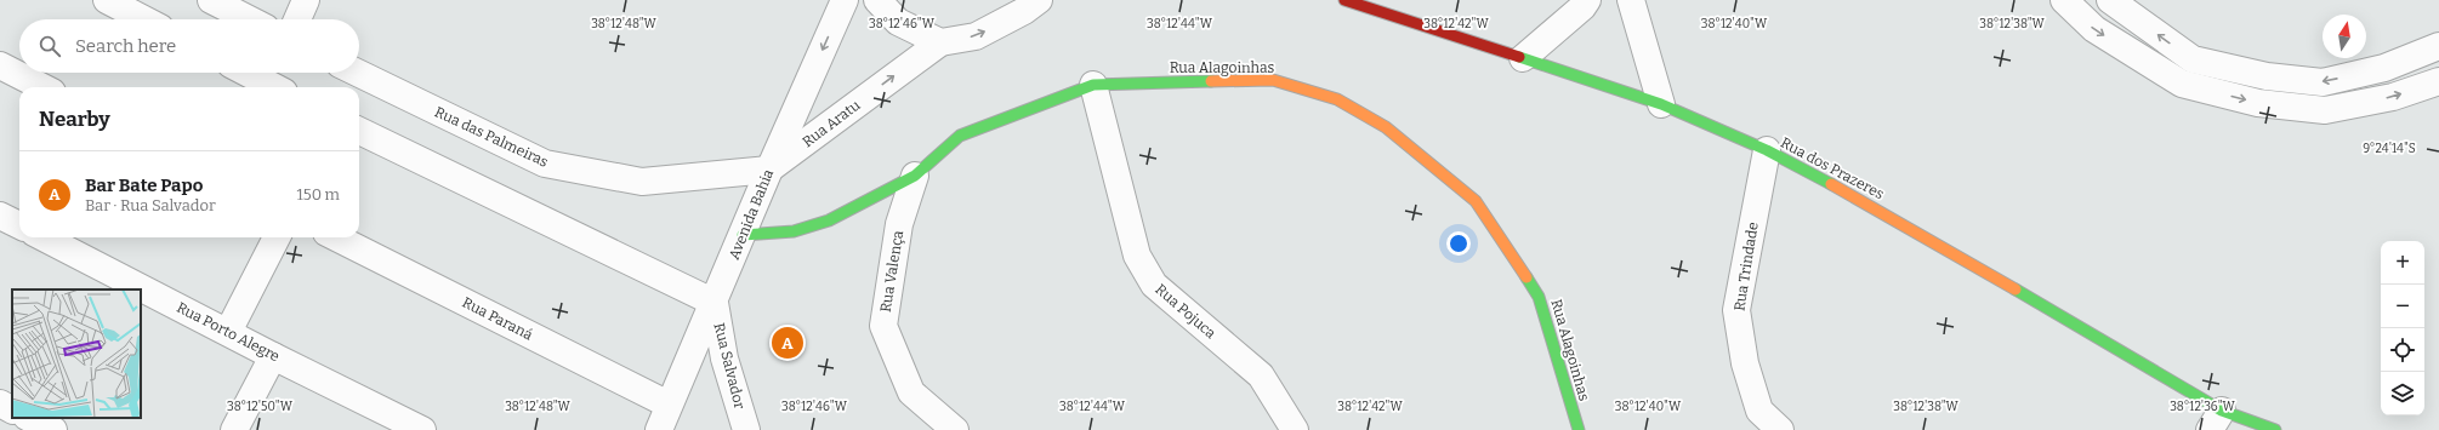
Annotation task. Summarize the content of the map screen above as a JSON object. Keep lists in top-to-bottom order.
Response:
{
  "streets": {
    "street": [
      "Rua Alagoinhas",
      "Rua Aratu",
      "Rua das Palmeiras",
      "Rua dos Prazeres",
      "Avenida Bahia",
      "Rua Trindade",
      "Rua Valença",
      "Rua Pojuca",
      "Rua Paraná",
      "Rua Porto Alegre",
      "Rua Salvador"
    ]
  },
  "crossings": [
    ["Rua Alagoinhas", "Avenida Bahia"],
    ["Rua Alagoinhas", "Rua Valença"],
    ["Rua Alagoinhas", "Rua Pojuca"],
    ["Rua Aratu", "Rua das Palmeiras"],
    ["Rua Aratu", "Avenida Bahia"],
    ["Rua das Palmeiras", "Avenida Bahia"],
    ["Rua dos Prazeres", "Rua Trindade"],
    ["Avenida Bahia", "Rua Paraná"],
    ["Avenida Bahia", "Rua Salvador"]
  ],
  "one_way": ["Rua Aratu", "Avenida Bahia"],
  "north": "top",
  "page": {
    "search": "Search here",
    "heading": "Nearby",
    "list": [
      {
        "mark": "A",
        "name": "Bar Bate Papo",
        "note": "Bar · Rua Salvador",
        "value": "150 m"
      }
    ],
    "map_buttons": ["+", "−"],
    "pins": "A"
  },
  "coordinates": [
    "38°12'48\"W",
    "38°12'46\"W",
    "38°12'44\"W",
    "38°12'42\"W",
    "38°12'40\"W",
    "38°12'38\"W",
    "9°24'14\"S",
    "38°12'50\"W",
    "38°12'36\"W"
  ]
}
